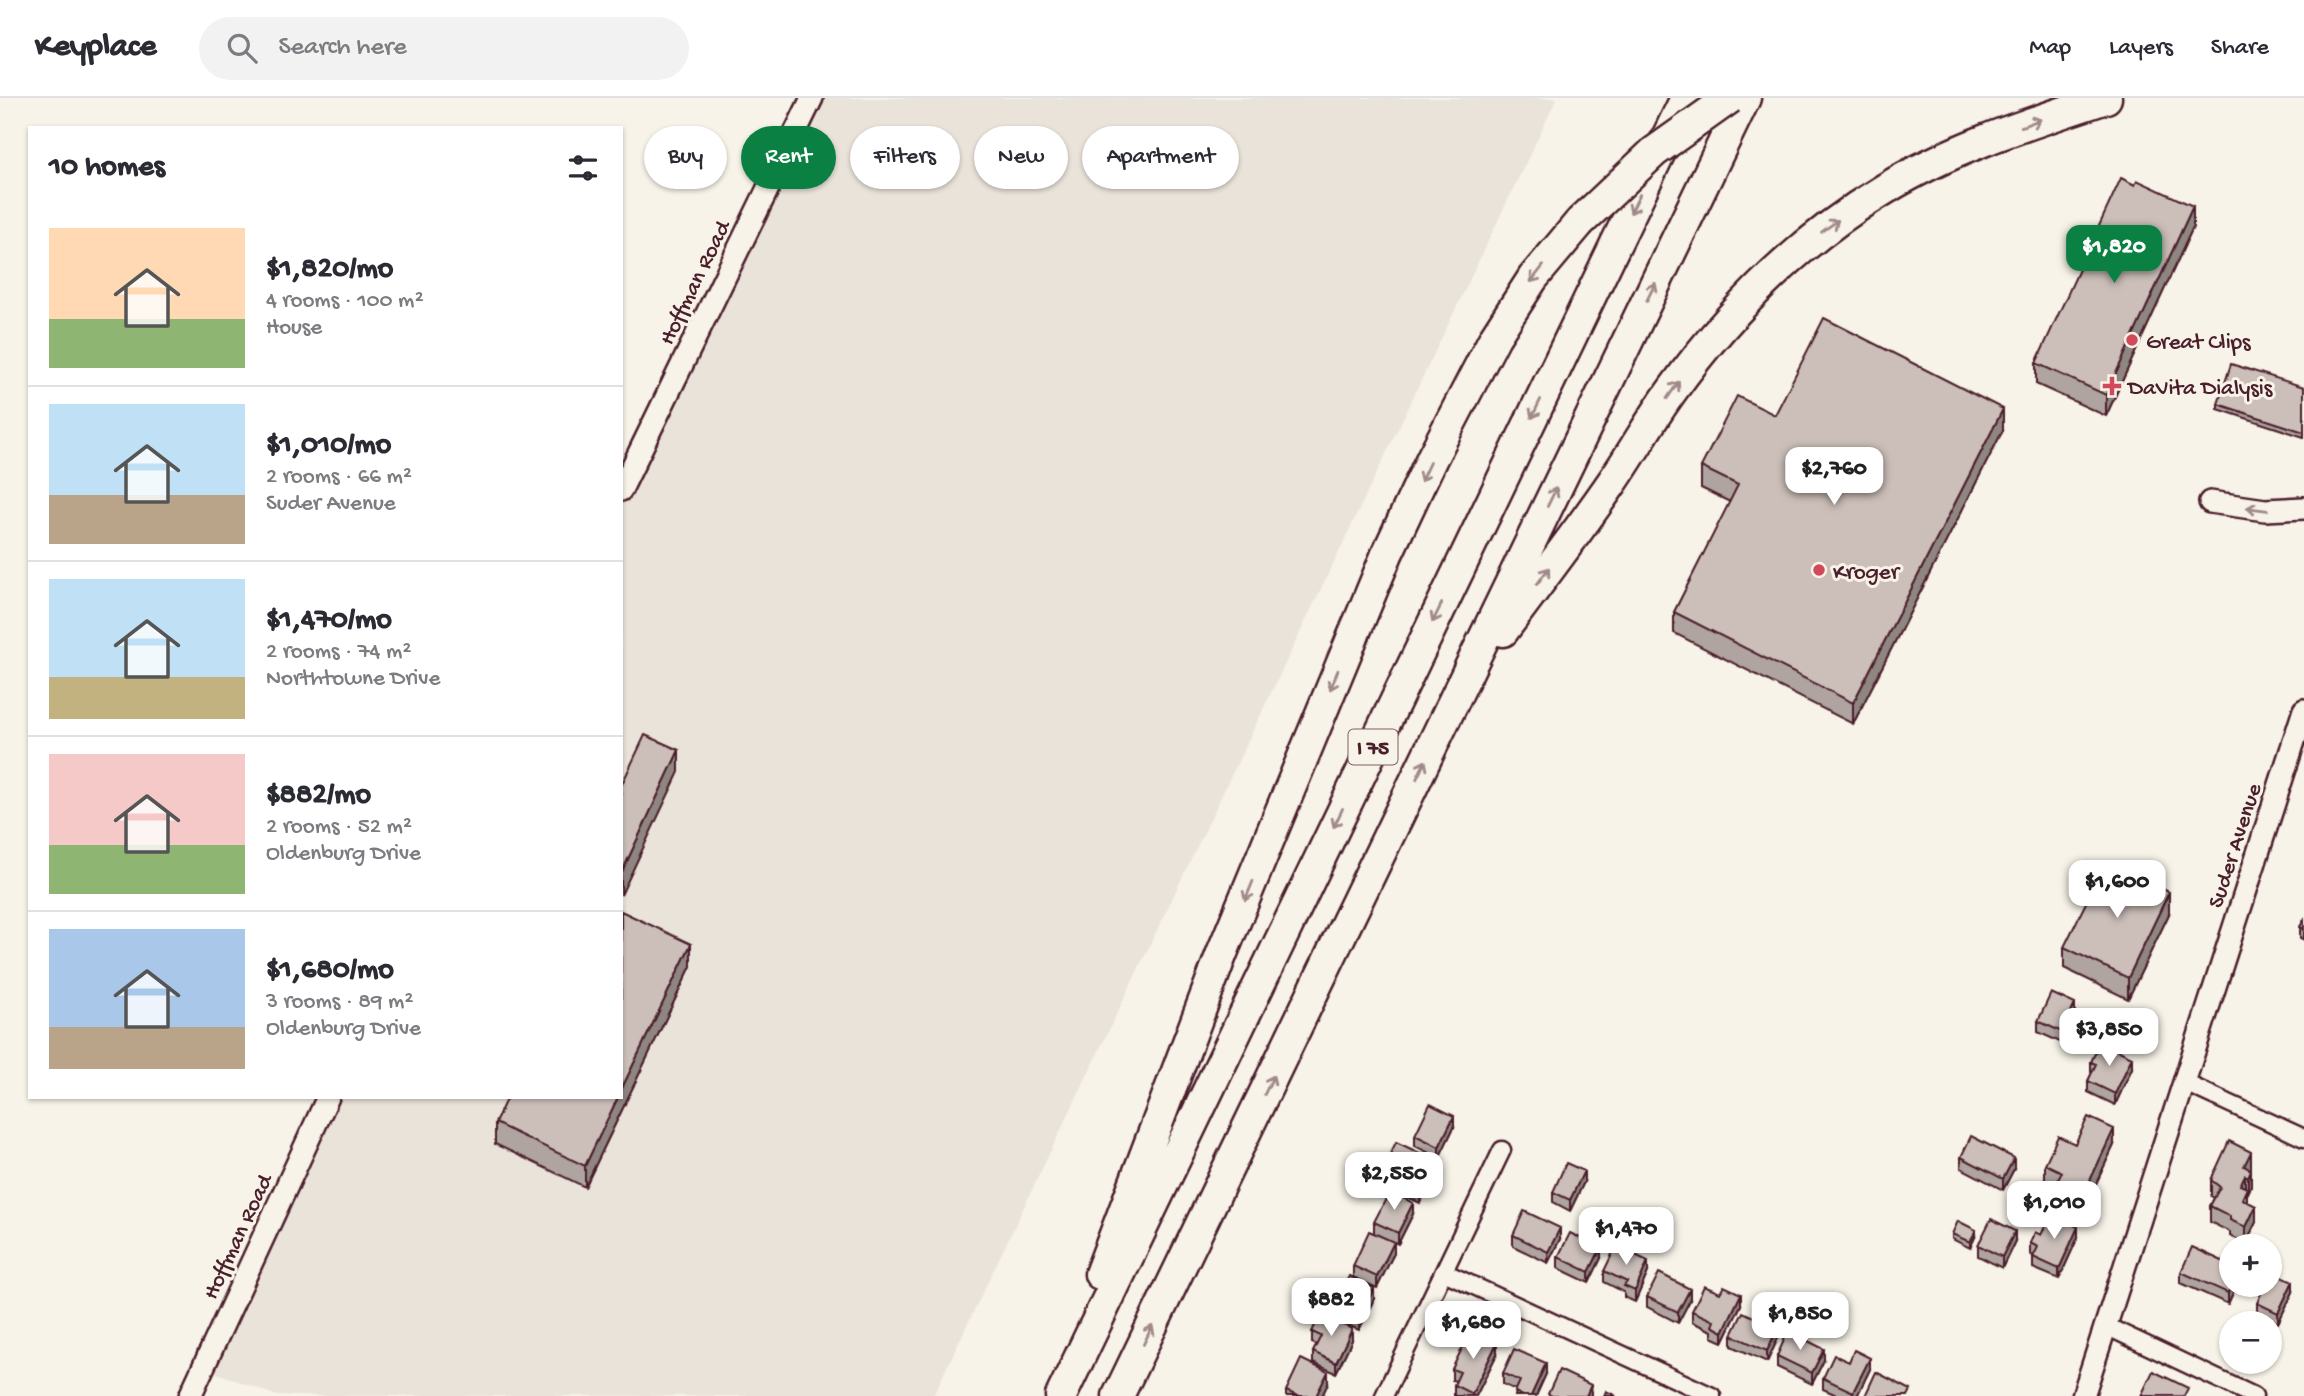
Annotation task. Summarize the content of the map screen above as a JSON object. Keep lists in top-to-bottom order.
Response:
{
  "streets": {
    "highway": ["I 75"],
    "street": ["Hoffman Road", "Suder Avenue"]
  },
  "places": {
    "other": ["Great Clips", "Kroger"],
    "health": ["DaVita Dialysis"]
  },
  "page": {
    "header": "Keyplace",
    "search": "Search here",
    "nav": ["Map", "Layers", "Share"],
    "chip": [
      "Buy",
      "Rent",
      "Filters",
      "New",
      "Apartment"
    ],
    "heading": "10 homes",
    "list": [
      {
        "name": "$1,820/mo",
        "note": "4 rooms · 100 m² · House"
      },
      {
        "name": "$1,010/mo",
        "note": "2 rooms · 66 m² · Suder Avenue"
      },
      {
        "name": "$1,470/mo",
        "note": "2 rooms · 74 m² · Northtowne Drive"
      },
      {
        "name": "$882/mo",
        "note": "2 rooms · 52 m² · Oldenburg Drive"
      },
      {
        "name": "$1,680/mo",
        "note": "3 rooms · 89 m² · Oldenburg Drive"
      }
    ],
    "price": [
      "$1,820",
      "$2,760",
      "$1,600",
      "$3,850",
      "$2,550",
      "$1,010",
      "$1,470",
      "$882",
      "$1,850",
      "$1,680"
    ],
    "map_buttons": ["+", "−"]
  }
}
